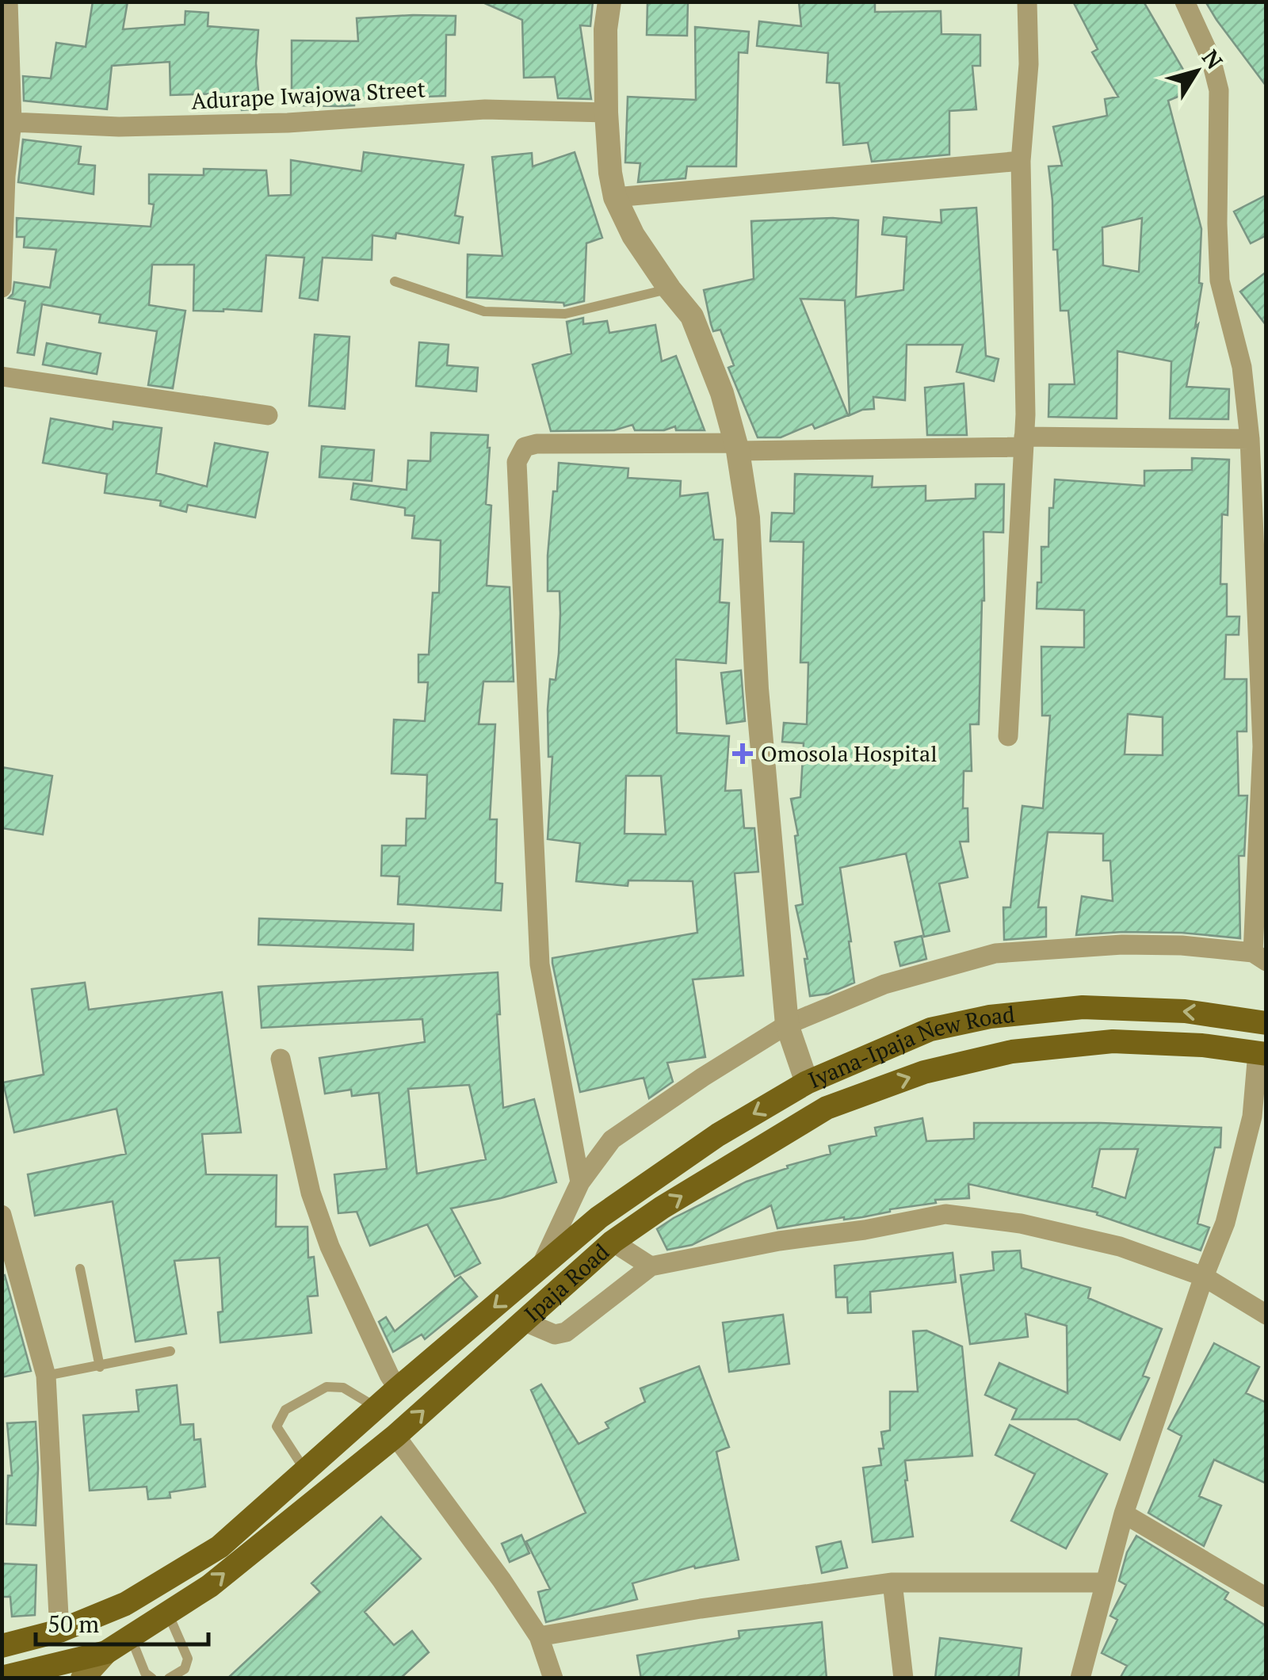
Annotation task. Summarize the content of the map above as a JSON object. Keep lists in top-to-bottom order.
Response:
{
  "streets": {
    "main road": ["Iyana-Ipaja New Road", "Ipaja Road"],
    "street": ["Adurape Iwajowa Street"]
  },
  "crossings": [
    ["Iyana-Ipaja New Road", "Ipaja Road"]
  ],
  "places": {
    "health": ["Omosola Hospital"]
  },
  "scale_bar": "50 m",
  "north": "top right"
}
